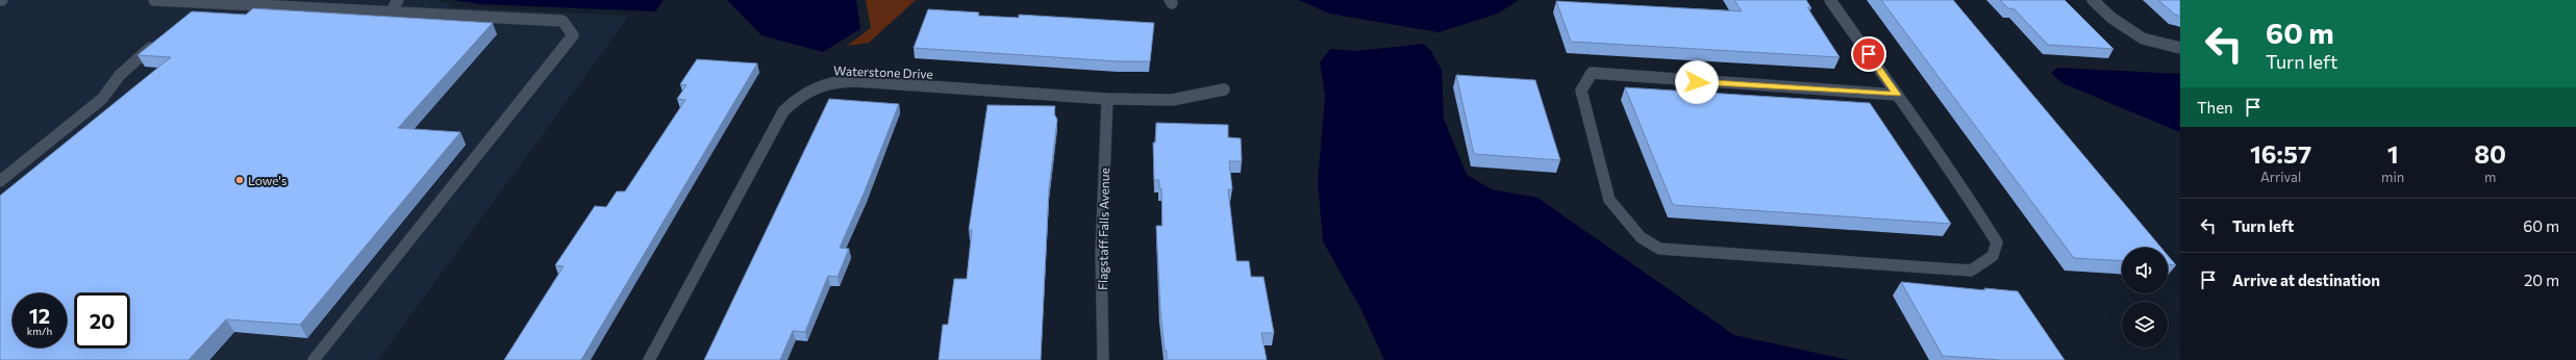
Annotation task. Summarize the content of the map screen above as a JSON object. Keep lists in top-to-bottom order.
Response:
{
  "streets": {
    "street": ["Waterstone Drive", "Flagstaff Falls Avenue"]
  },
  "crossings": [
    ["Waterstone Drive", "Flagstaff Falls Avenue"]
  ],
  "places": ["Lowe's"],
  "page": {
    "turn": ["60 m", "Turn left"],
    "then": "Then",
    "eta": [
      "16:57",
      "Arrival",
      "1",
      "min",
      "80",
      "m"
    ],
    "list": [
      {
        "name": "Turn left",
        "value": "60 m"
      },
      {
        "name": "Arrive at destination",
        "value": "20 m"
      }
    ],
    "speed": "12 km/h",
    "limit": "20"
  }
}
